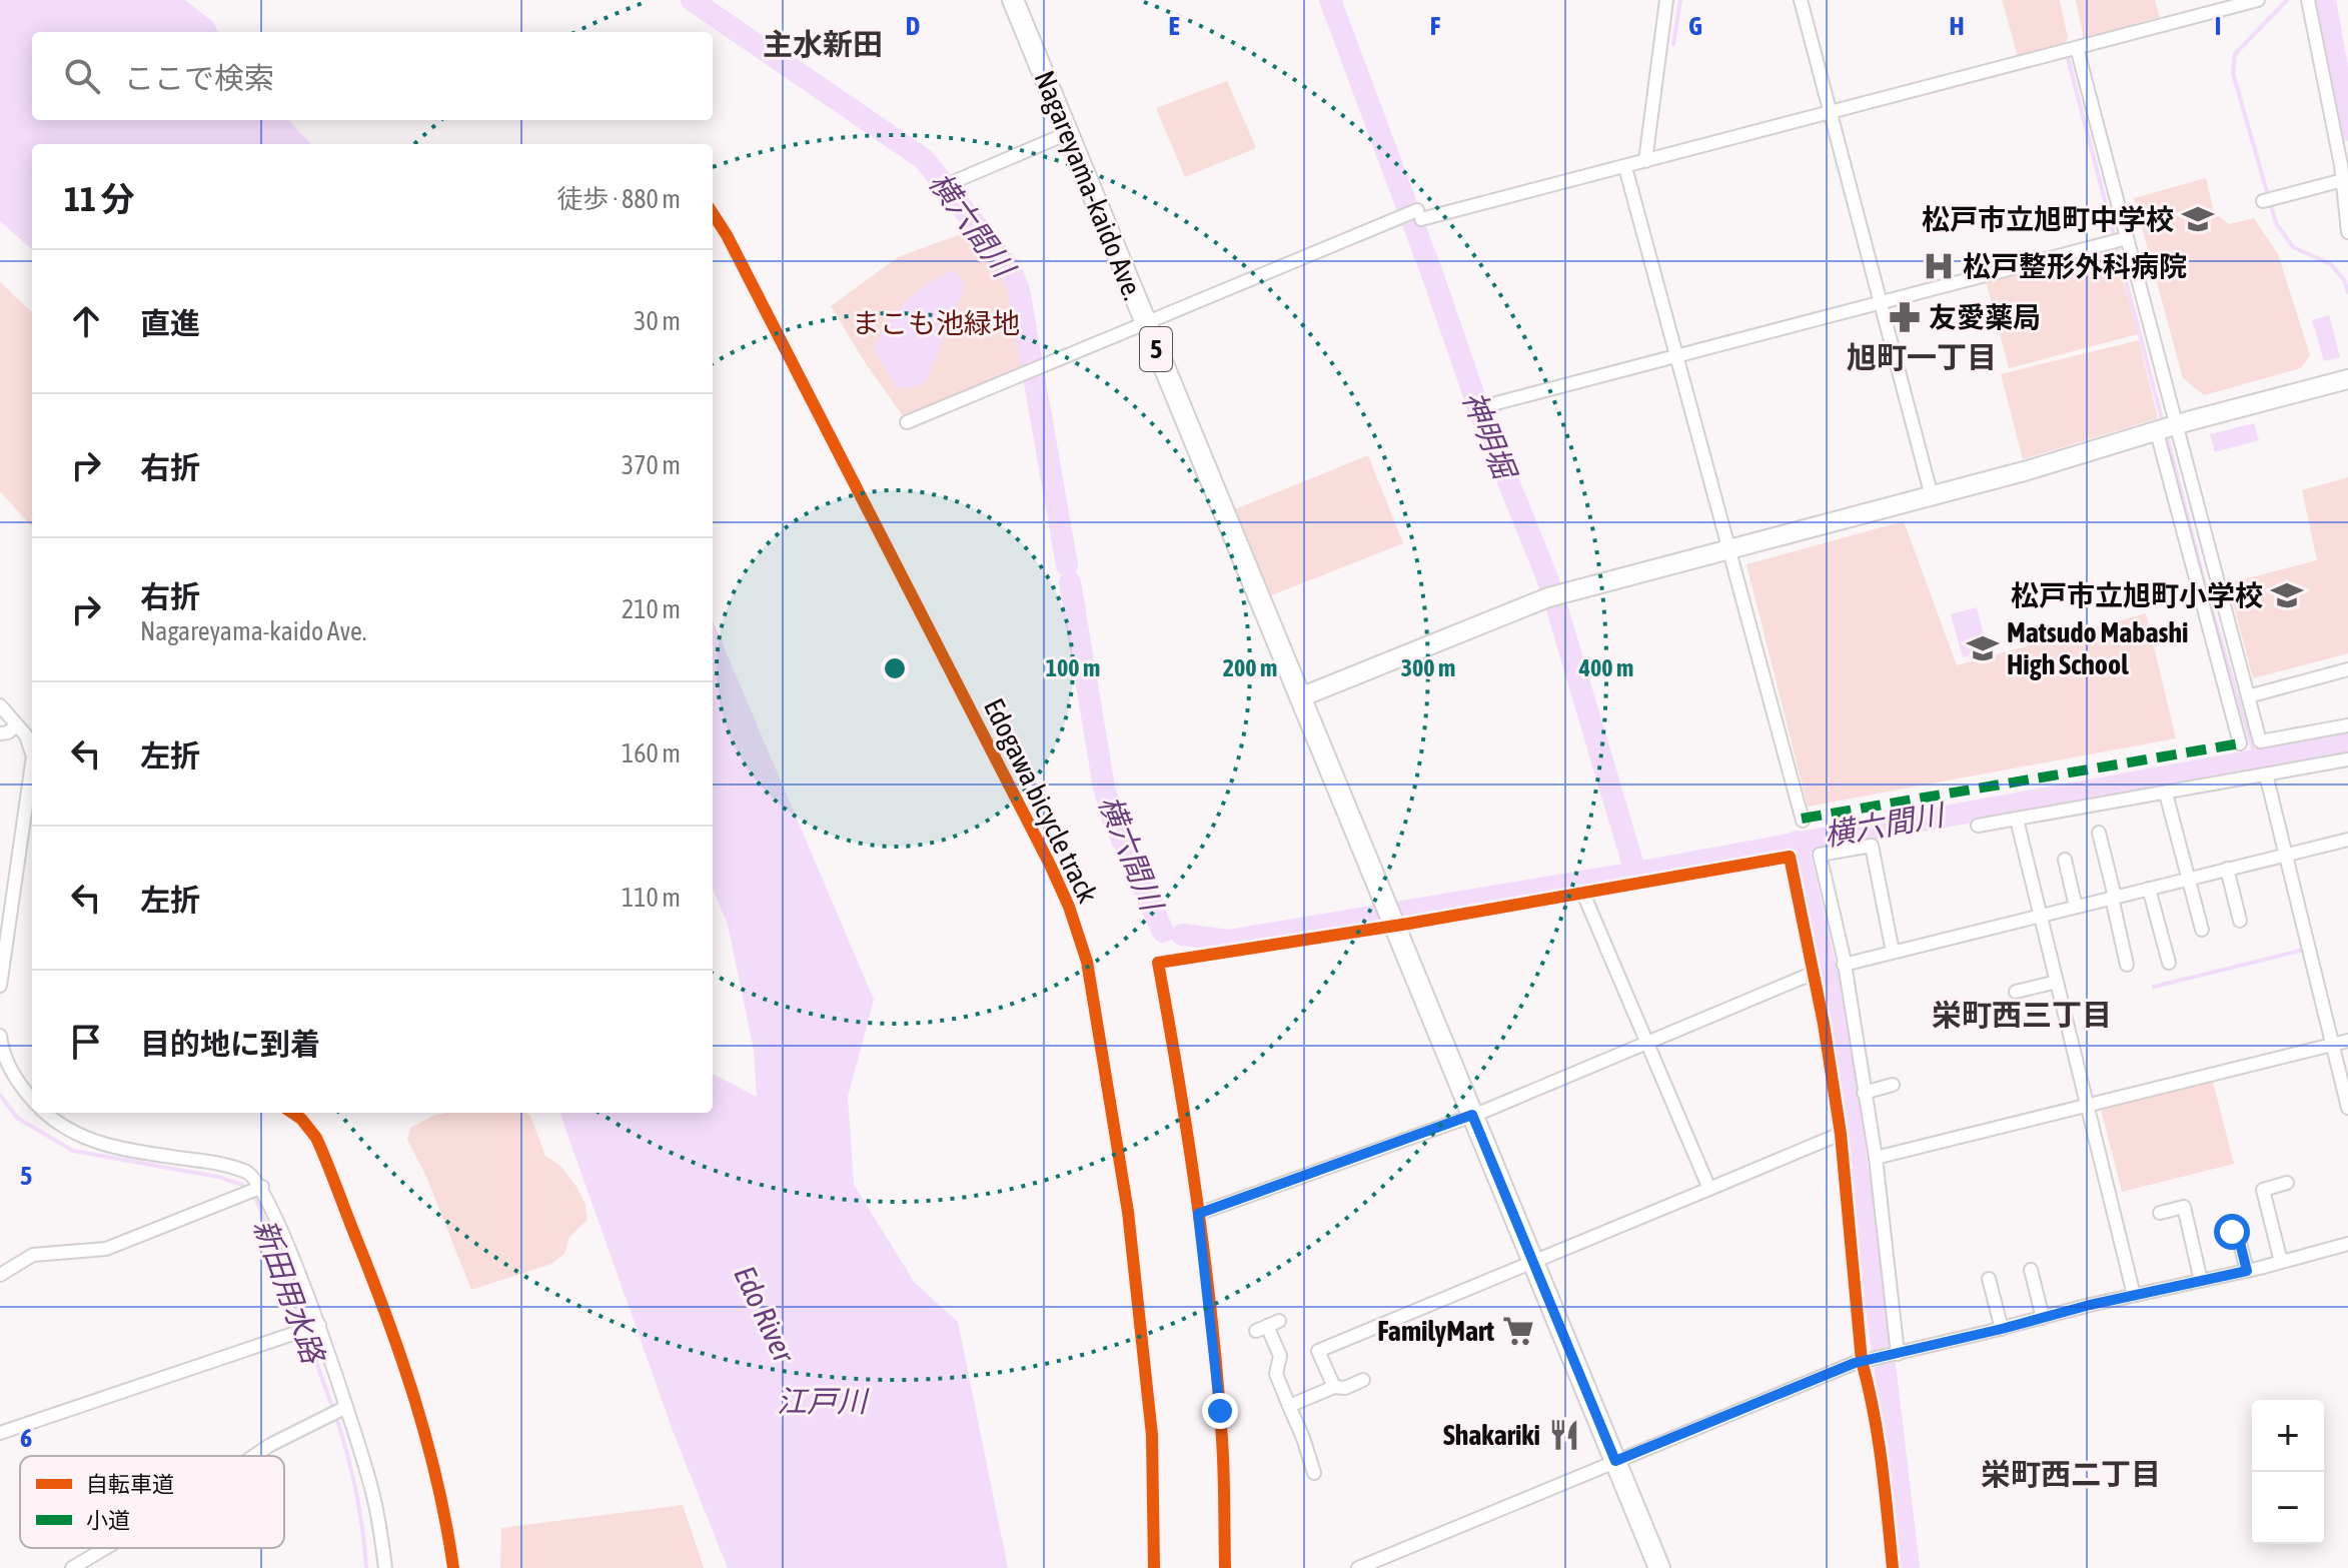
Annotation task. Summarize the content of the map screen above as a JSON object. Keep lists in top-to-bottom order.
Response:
{
  "streets": {
    "main road": ["Nagareyama-kaido Ave.", "5"],
    "cycle path": ["Edogawa bicycle track"]
  },
  "districts": [
    "主水新田",
    "旭町一丁目",
    "栄町西三丁目",
    "栄町西二丁目"
  ],
  "water": [
    "横六間川",
    "神明堀",
    "新田用水路",
    "Edo River",
    "江戸川"
  ],
  "parks": ["まこも池緑地"],
  "places": {
    "school or university": ["松戸市立旭町中学校", "松戸市立旭町小学校", "Matsudo Mabashi High School"],
    "hospital": ["松戸整形外科病院"],
    "pharmacy": ["友愛薬局"],
    "supermarket": ["FamilyMart"],
    "restaurant": ["Shakariki"]
  },
  "legend": ["自転車道", "小道"],
  "page": {
    "search": "ここで検索",
    "heading": ["11 分", "徒歩 · 880 m"],
    "list": [
      ["直進", "30 m"],
      ["右折", "370 m"],
      ["右折", "Nagareyama-kaido Ave.", "210 m"],
      ["左折", "160 m"],
      ["左折", "110 m"],
      "目的地に到着"
    ],
    "map_buttons": ["+", "−"]
  },
  "grid": {
    "columns": [
      "D",
      "E",
      "F",
      "G",
      "H",
      "I"
    ],
    "rows": ["5", "6"]
  },
  "rings": [
    "100 m",
    "200 m",
    "300 m",
    "400 m"
  ]
}
